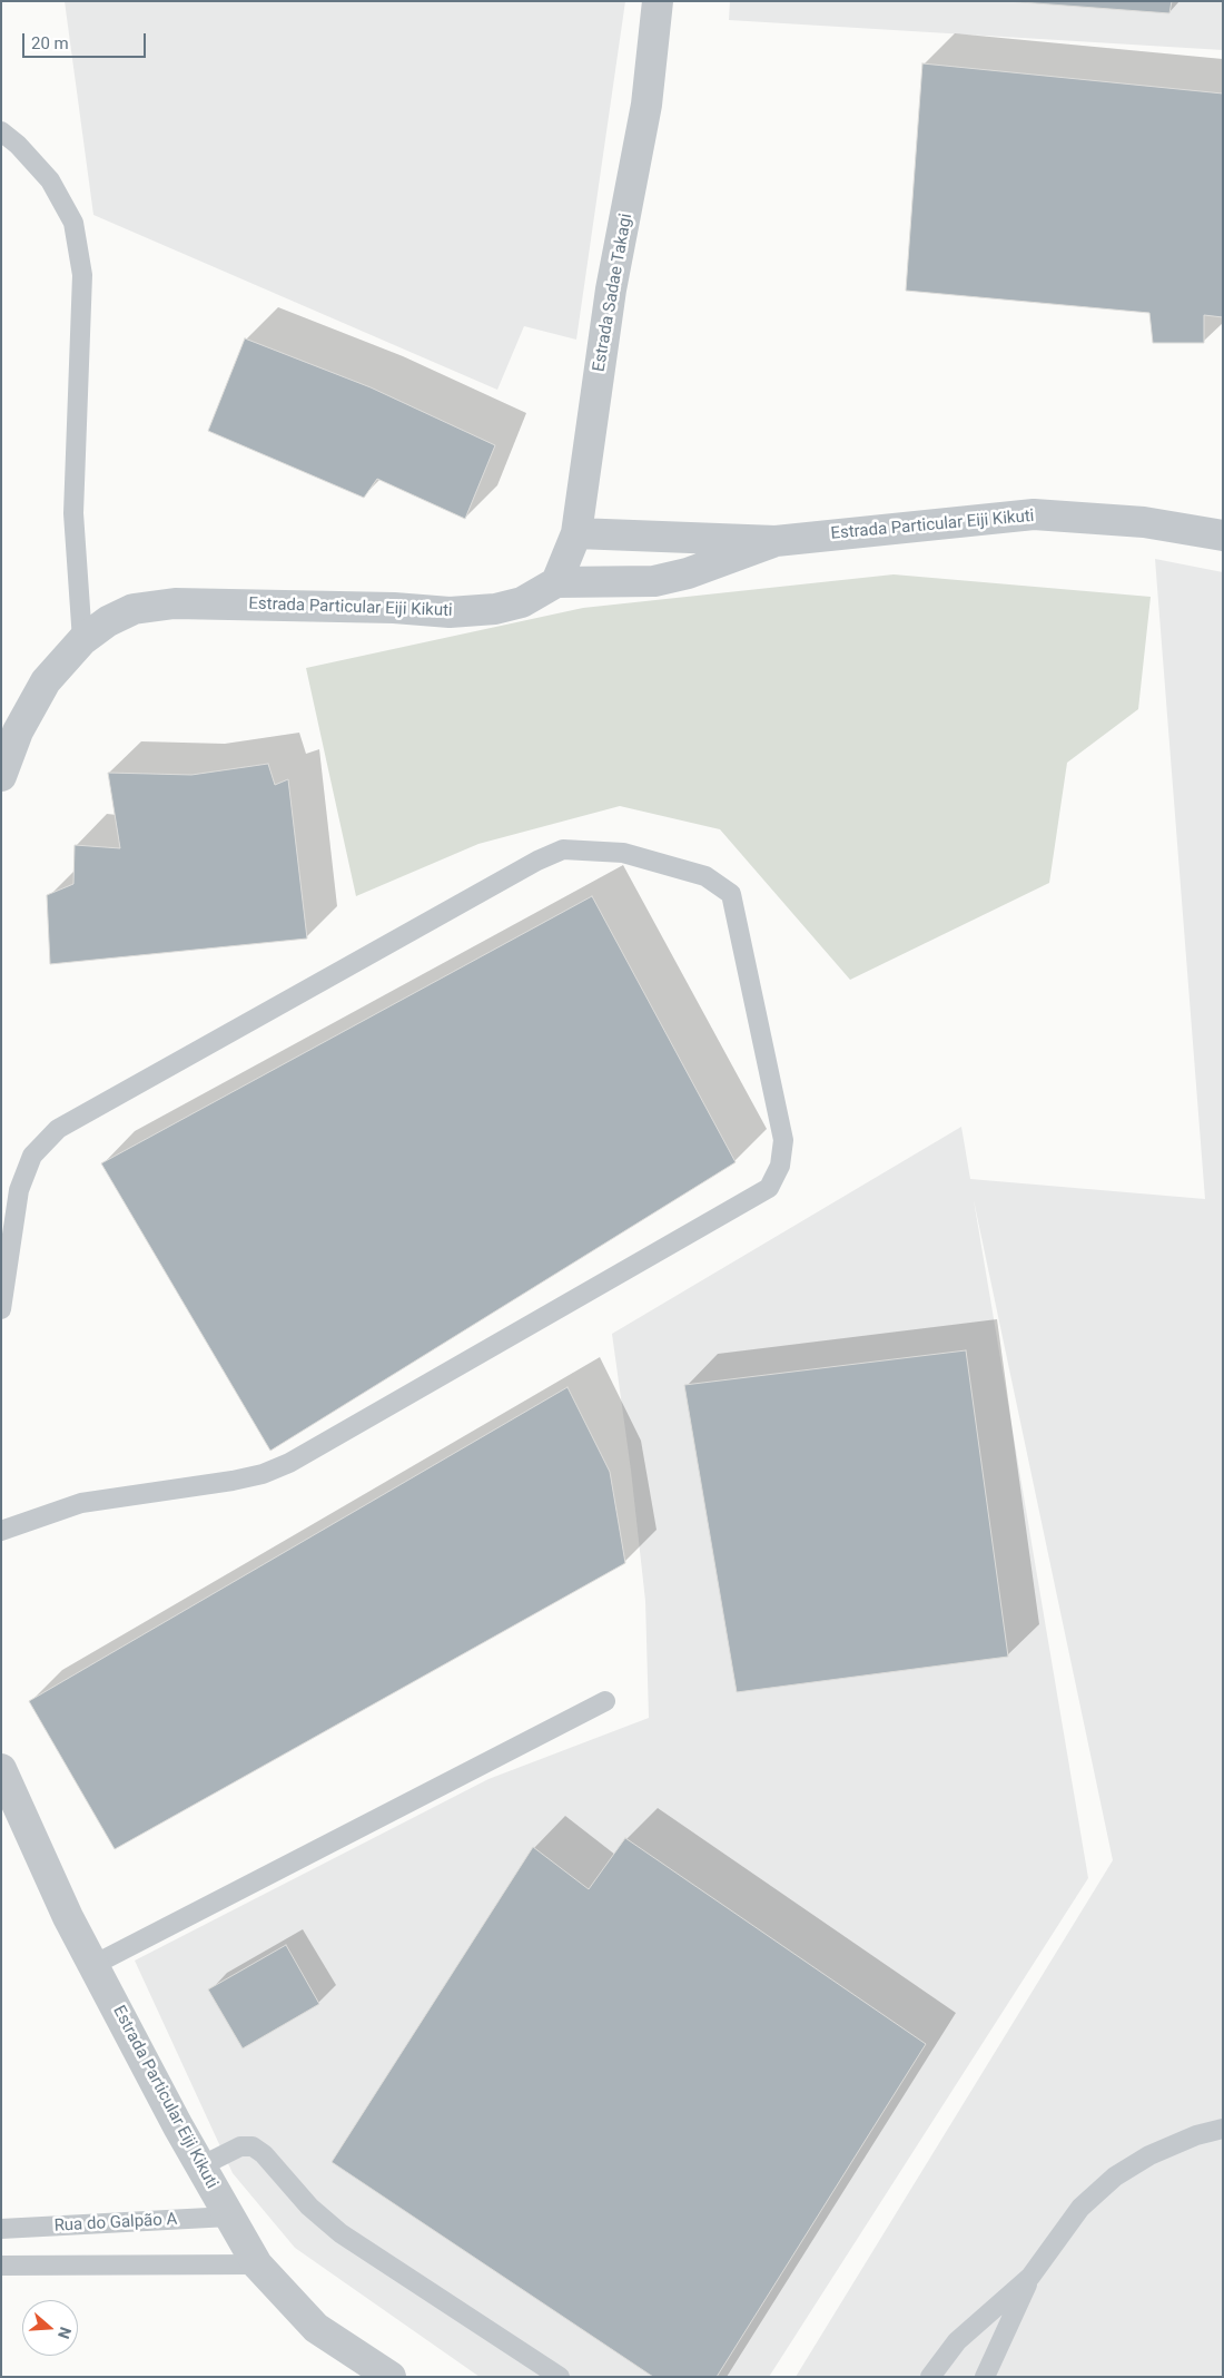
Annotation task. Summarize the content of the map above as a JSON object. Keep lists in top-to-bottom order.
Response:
{
  "streets": {
    "street": ["Estrada Sadae Takagi", "Estrada Particular Eiji Kikuti"],
    "lane": ["Rua do Galpão A"]
  },
  "crossings": [
    ["Estrada Sadae Takagi", "Estrada Particular Eiji Kikuti"],
    ["Estrada Particular Eiji Kikuti", "Rua do Galpão A"]
  ],
  "scale_bar": "20 m",
  "north": "right"
}
